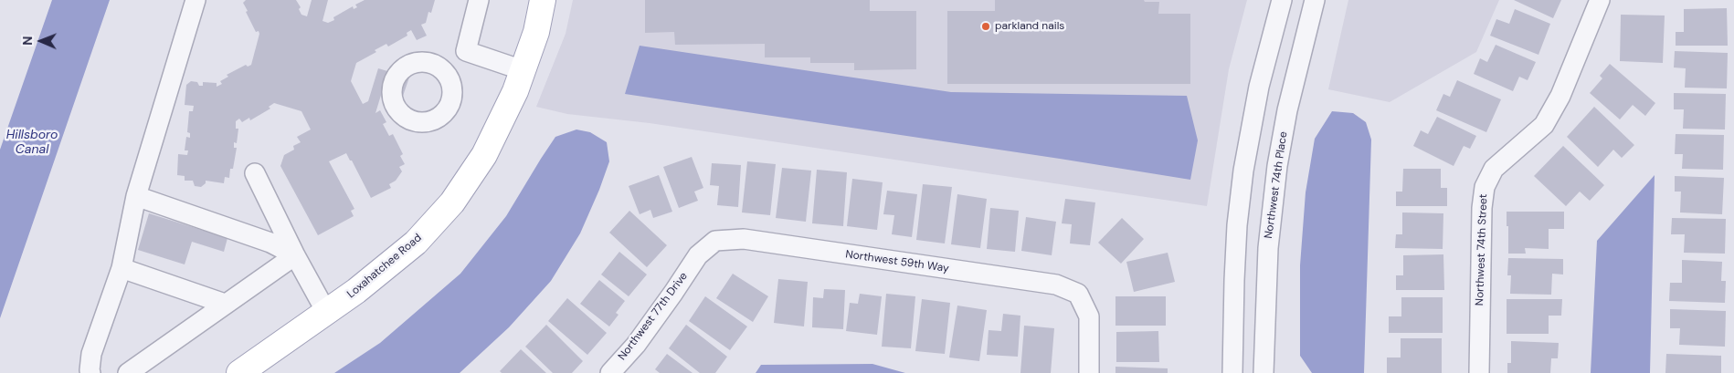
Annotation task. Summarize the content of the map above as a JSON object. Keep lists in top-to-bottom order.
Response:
{
  "streets": {
    "main road": ["Loxahatchee Road"],
    "street": [
      "Northwest 74th Place",
      "Northwest 74th Street",
      "Northwest 59th Way",
      "Northwest 77th Drive"
    ]
  },
  "crossings": [
    ["Northwest 59th Way", "Northwest 77th Drive"]
  ],
  "water": ["Hillsboro Canal"],
  "places": ["parkland nails"],
  "north": "left"
}
